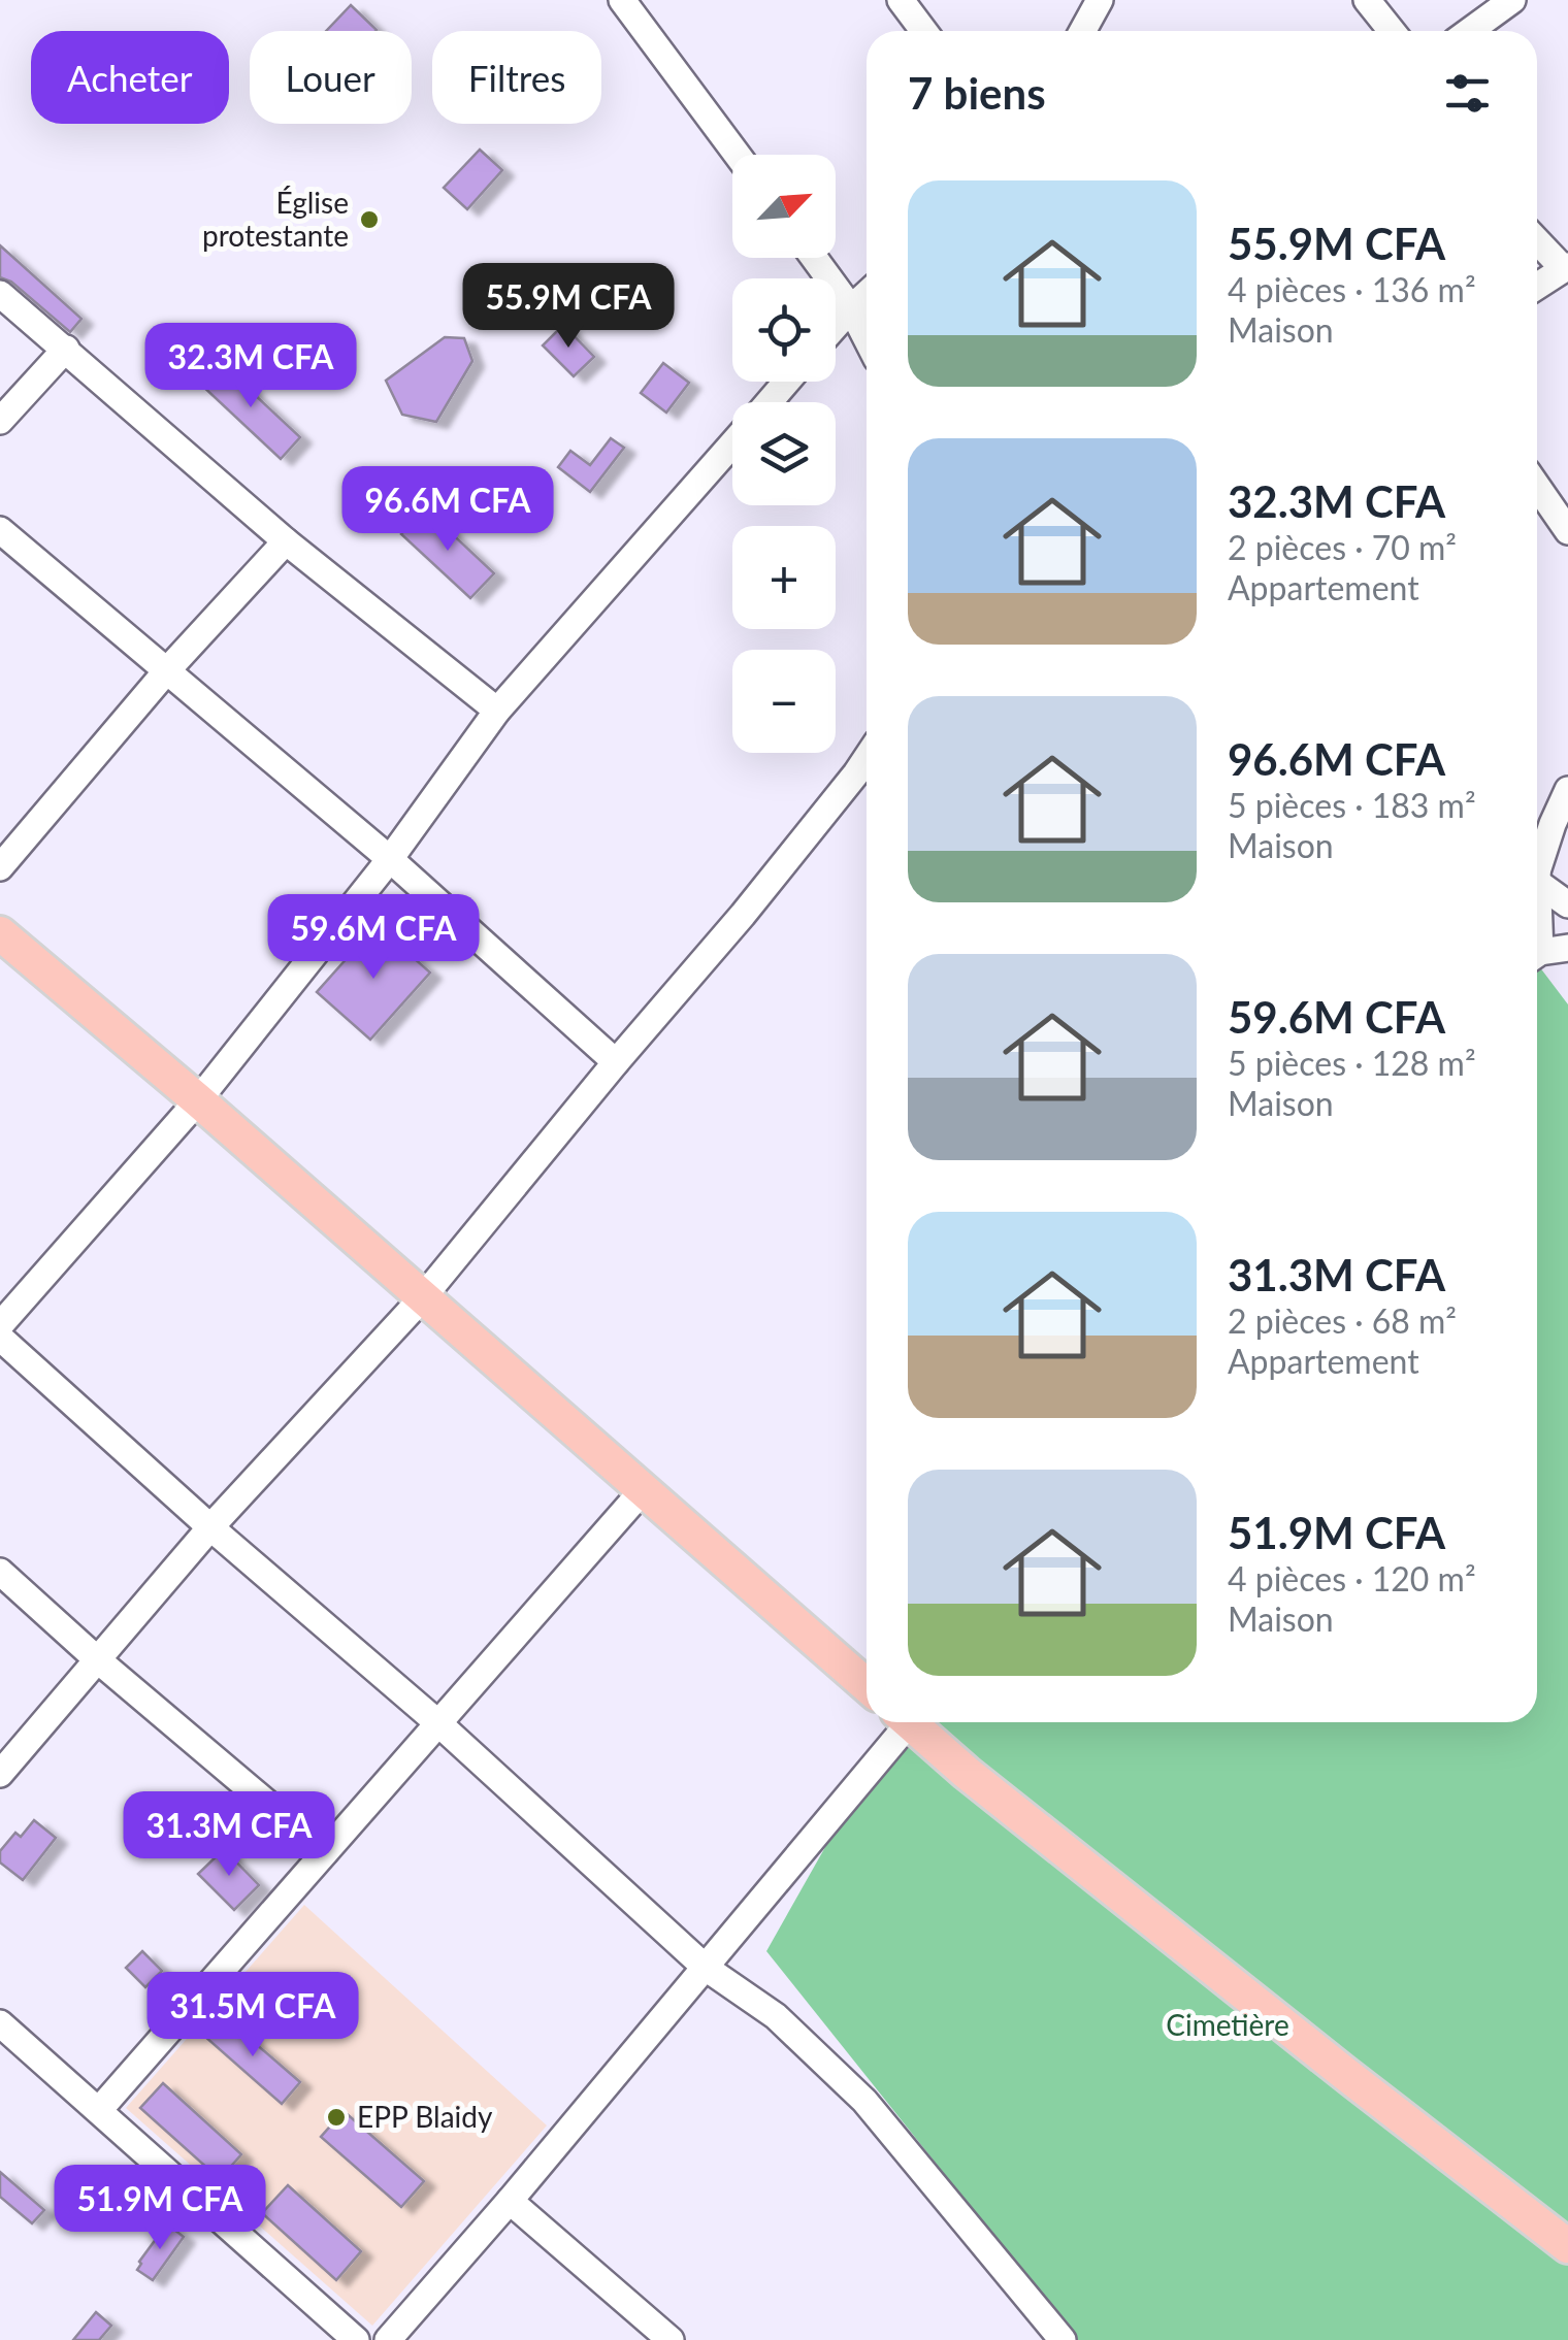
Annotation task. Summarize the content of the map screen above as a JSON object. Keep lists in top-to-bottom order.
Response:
{
  "parks": ["Cimetière"],
  "places": ["Église protestante", "EPP Blaidy"],
  "north": "top right",
  "page": {
    "chip": ["Acheter", "Louer", "Filtres"],
    "heading": "7 biens",
    "map_buttons": ["+", "−"],
    "list": [
      {
        "name": "55.9M CFA",
        "note": "4 pièces · 136 m² · Maison"
      },
      {
        "name": "32.3M CFA",
        "note": "2 pièces · 70 m² · Appartement"
      },
      {
        "name": "96.6M CFA",
        "note": "5 pièces · 183 m² · Maison"
      },
      {
        "name": "59.6M CFA",
        "note": "5 pièces · 128 m² · Maison"
      },
      {
        "name": "31.3M CFA",
        "note": "2 pièces · 68 m² · Appartement"
      },
      {
        "name": "51.9M CFA",
        "note": "4 pièces · 120 m² · Maison"
      }
    ],
    "price": [
      "55.9M CFA",
      "32.3M CFA",
      "96.6M CFA",
      "59.6M CFA",
      "31.3M CFA",
      "31.5M CFA",
      "51.9M CFA"
    ]
  }
}
